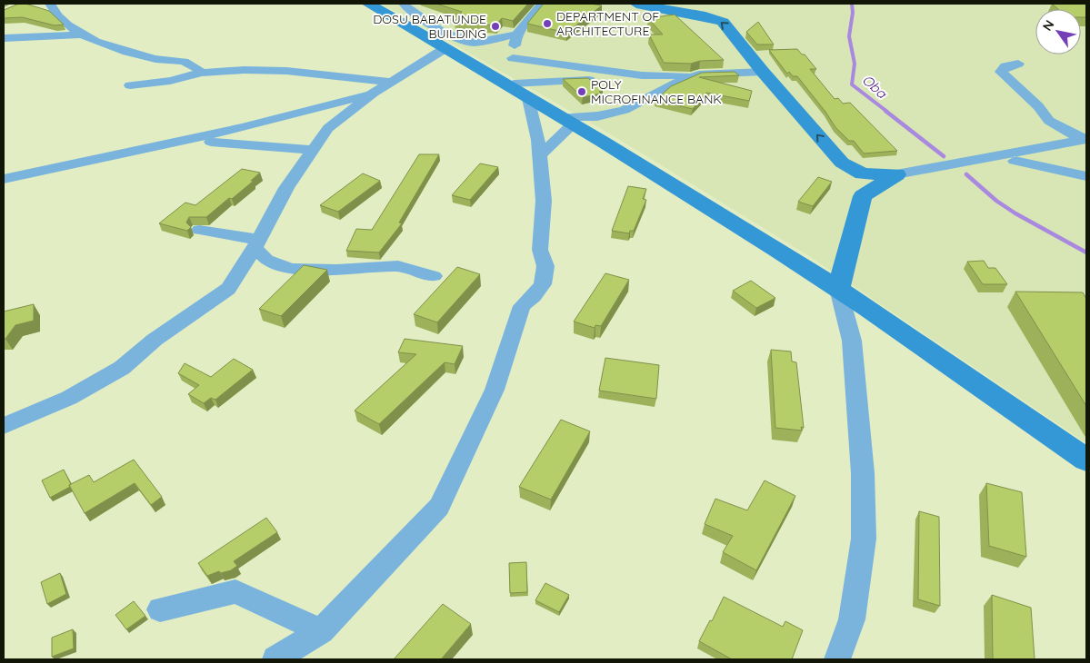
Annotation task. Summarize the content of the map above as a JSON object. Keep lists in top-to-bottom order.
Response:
{
  "water": ["Oba"],
  "places": ["DEPARTMENT OF ARCHITECTURE", "DOSU BABATUNDE BUILDING", "POLY MICROFINANCE BANK"],
  "north": "top left"
}
